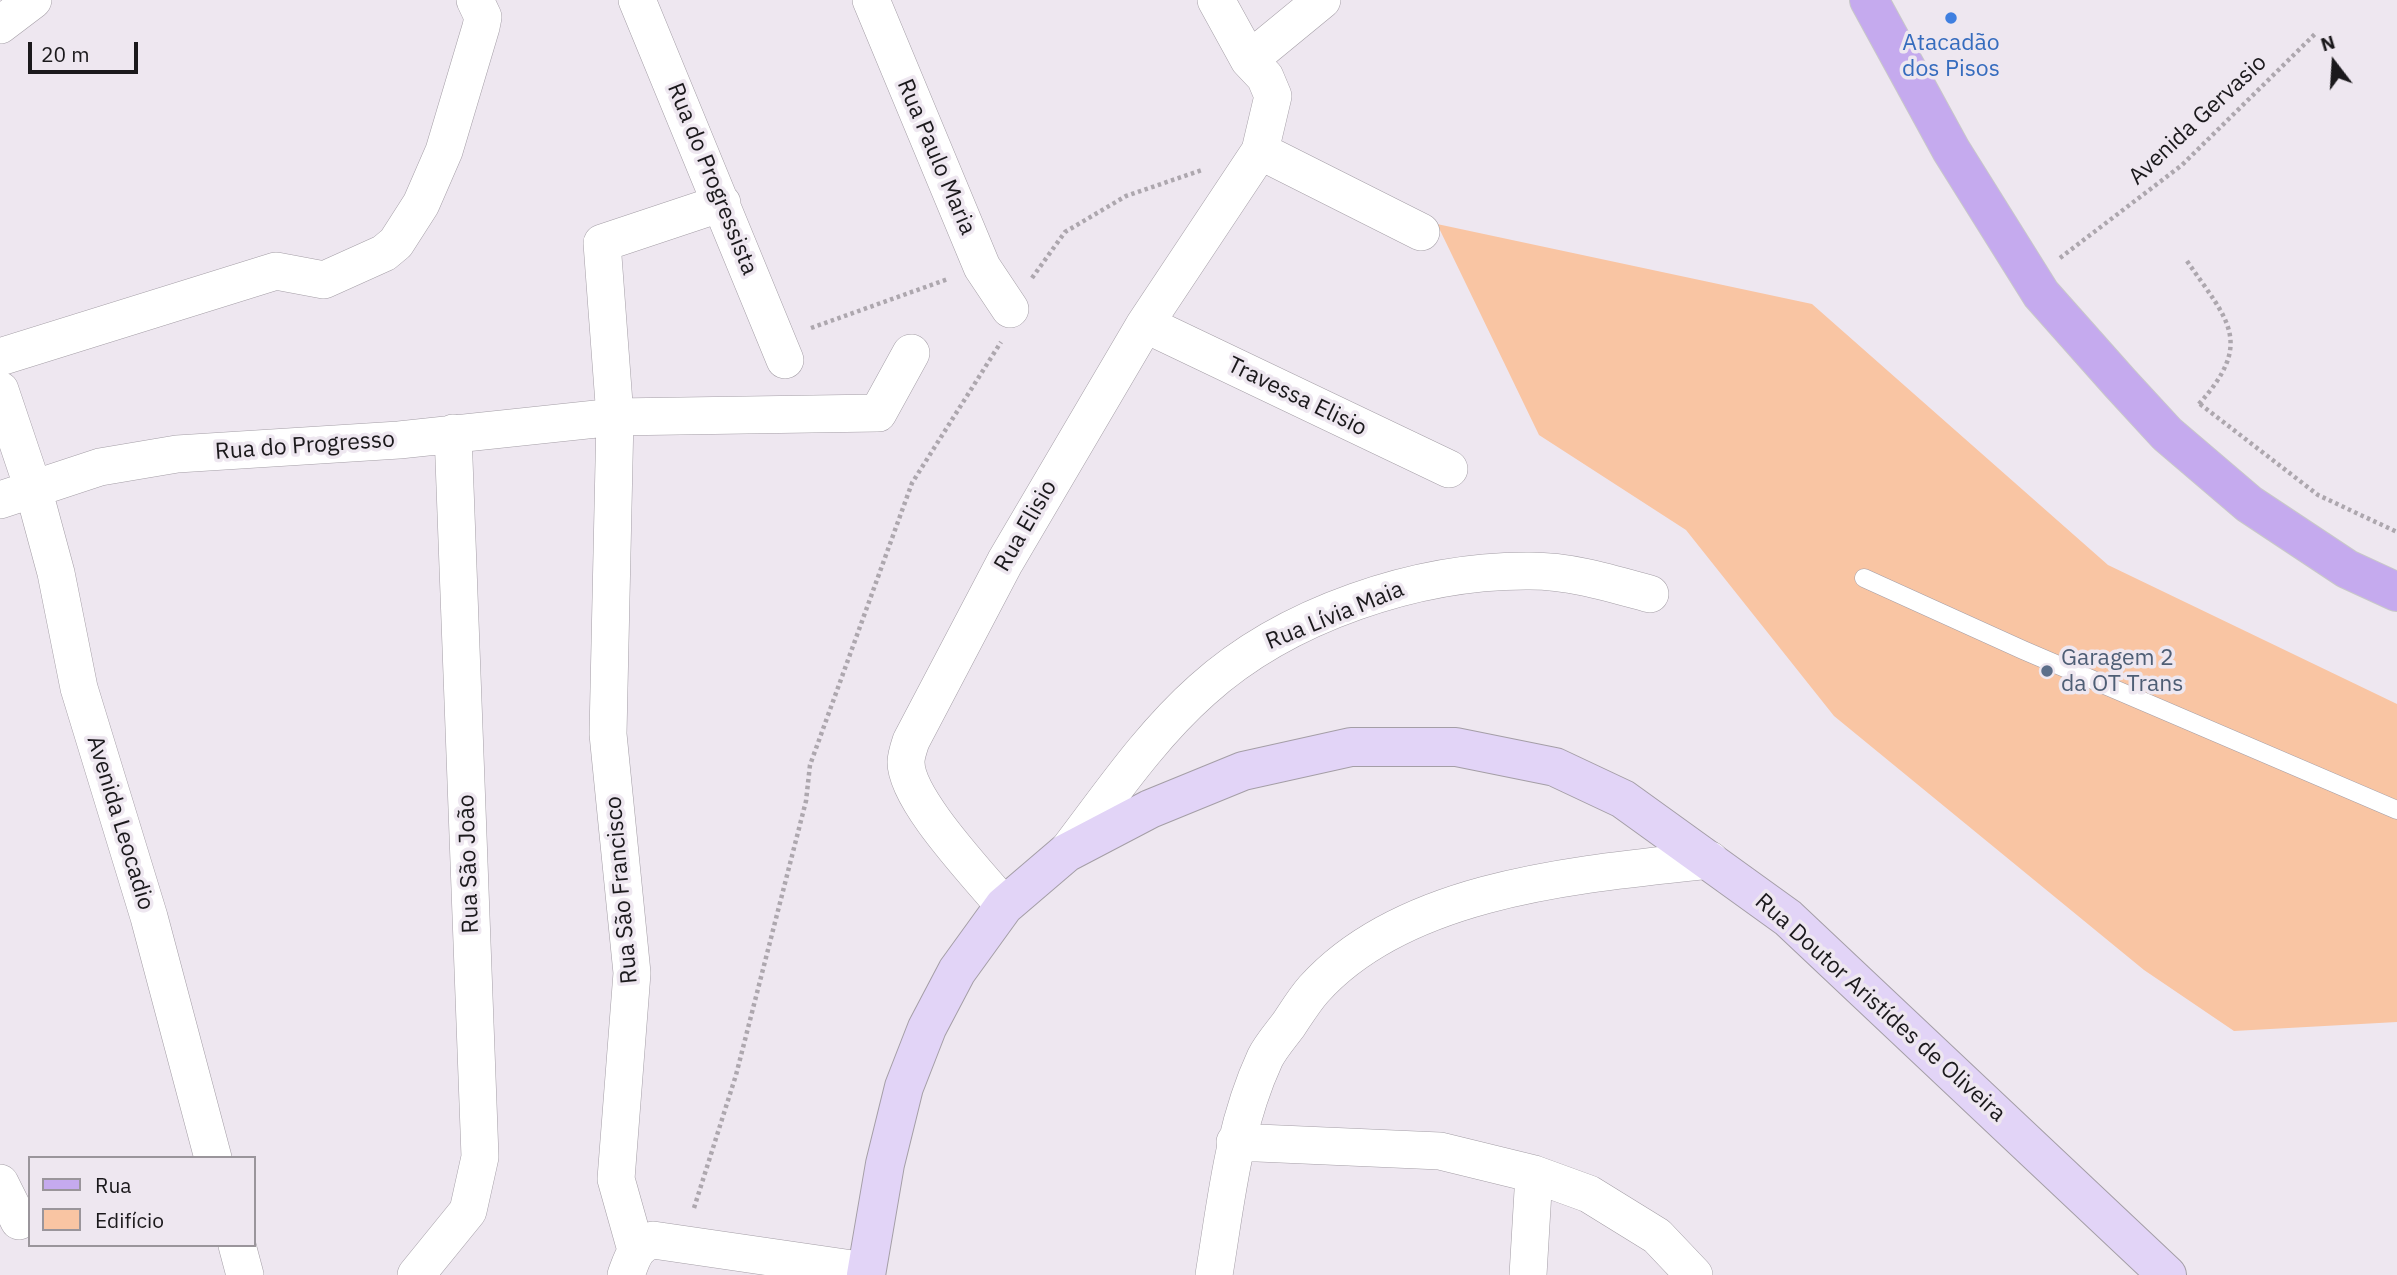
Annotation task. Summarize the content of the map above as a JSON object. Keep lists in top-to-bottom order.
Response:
{
  "streets": {
    "street": [
      "Rua Paulo Maria",
      "Rua do Progressista",
      "Travessa Elisio",
      "Rua do Progresso",
      "Rua Elisio",
      "Rua Lívia Maia",
      "Avenida Leocadio",
      "Rua São João",
      "Rua São Francisco",
      "Rua Doutor Aristídes de Oliveira"
    ],
    "path": ["Avenida Gervasio"]
  },
  "crossings": [
    ["Rua do Progressista", "Rua São Francisco"],
    ["Travessa Elisio", "Rua Elisio"],
    ["Rua do Progresso", "Avenida Leocadio"],
    ["Rua do Progresso", "Rua São João"],
    ["Rua do Progresso", "Rua São Francisco"],
    ["Rua Elisio", "Rua Doutor Aristídes de Oliveira"],
    ["Rua Lívia Maia", "Rua Doutor Aristídes de Oliveira"],
    ["Rua São Francisco", "Rua Doutor Aristídes de Oliveira"]
  ],
  "places": ["Atacadão dos Pisos", "Garagem 2 da OT Trans"],
  "legend": ["Rua", "Edifício"],
  "scale_bar": "20 m",
  "north": "top"
}
